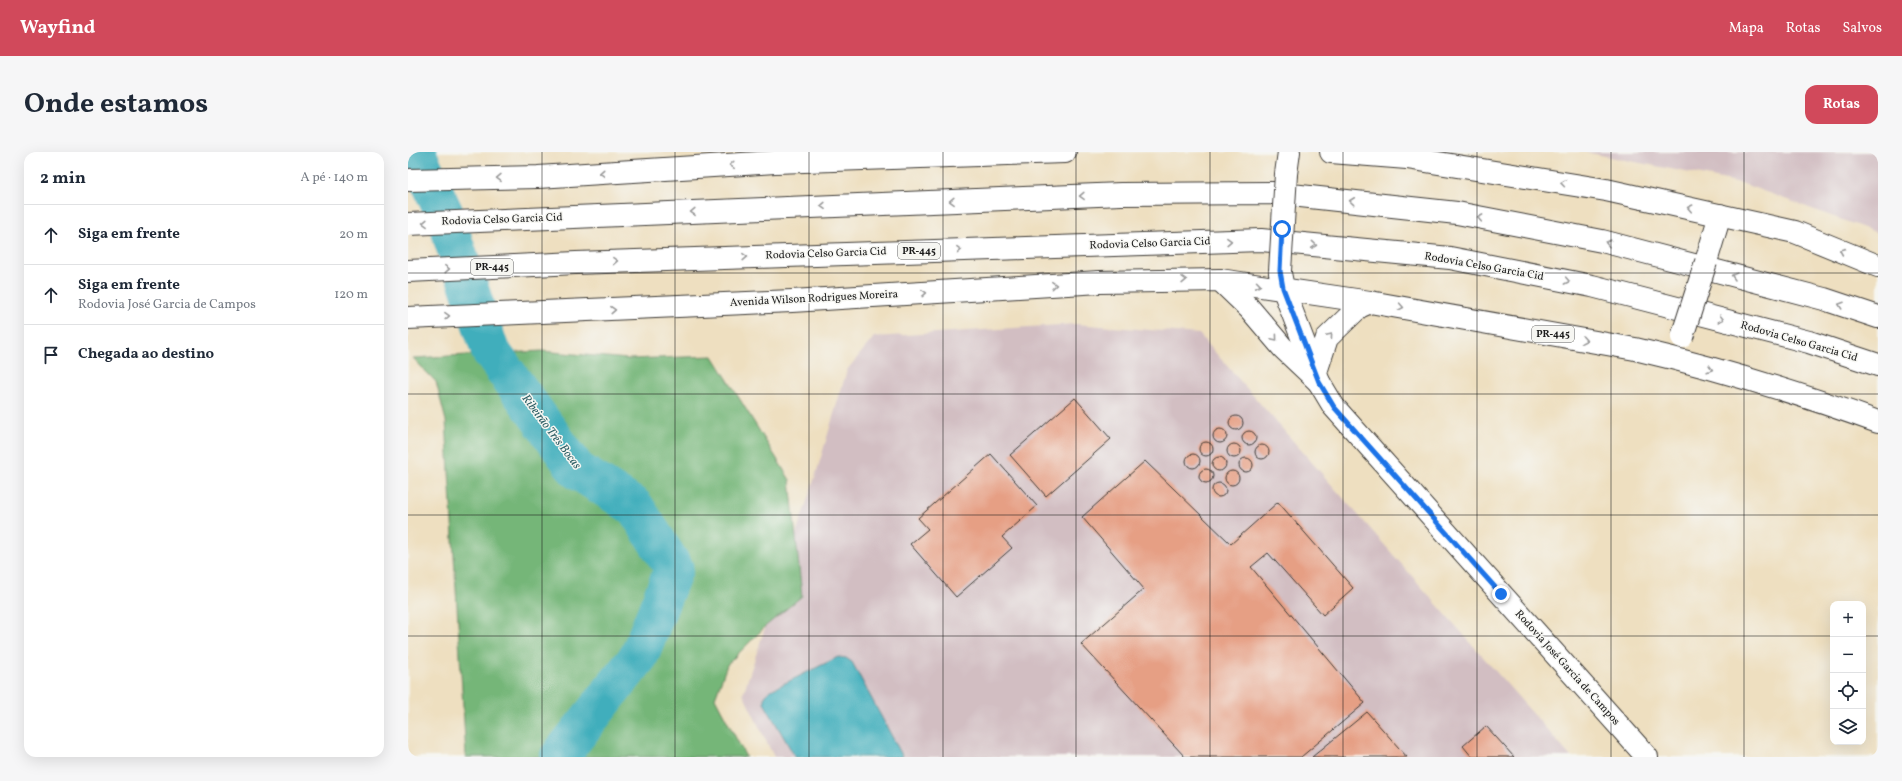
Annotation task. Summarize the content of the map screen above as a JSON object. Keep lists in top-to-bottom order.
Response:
{
  "streets": {
    "main road": [
      "Rodovia Celso Garcia Cid",
      "PR-445",
      "Avenida Wilson Rodrigues Moreira",
      "Rodovia José Garcia de Campos"
    ]
  },
  "crossings": [
    ["PR-445", "Avenida Wilson Rodrigues Moreira"],
    ["PR-445", "Rodovia José Garcia de Campos"]
  ],
  "water": ["Ribeirão Três Bocas"],
  "page": {
    "header": "Wayfind",
    "nav": ["Mapa", "Rotas", "Salvos"],
    "title": "Onde estamos",
    "buttons": "Rotas",
    "heading": ["2 min", "A pé · 140 m"],
    "list": [
      ["Siga em frente", "20 m"],
      ["Siga em frente", "Rodovia José Garcia de Campos", "120 m"],
      "Chegada ao destino"
    ],
    "map_buttons": ["+", "−"]
  }
}
